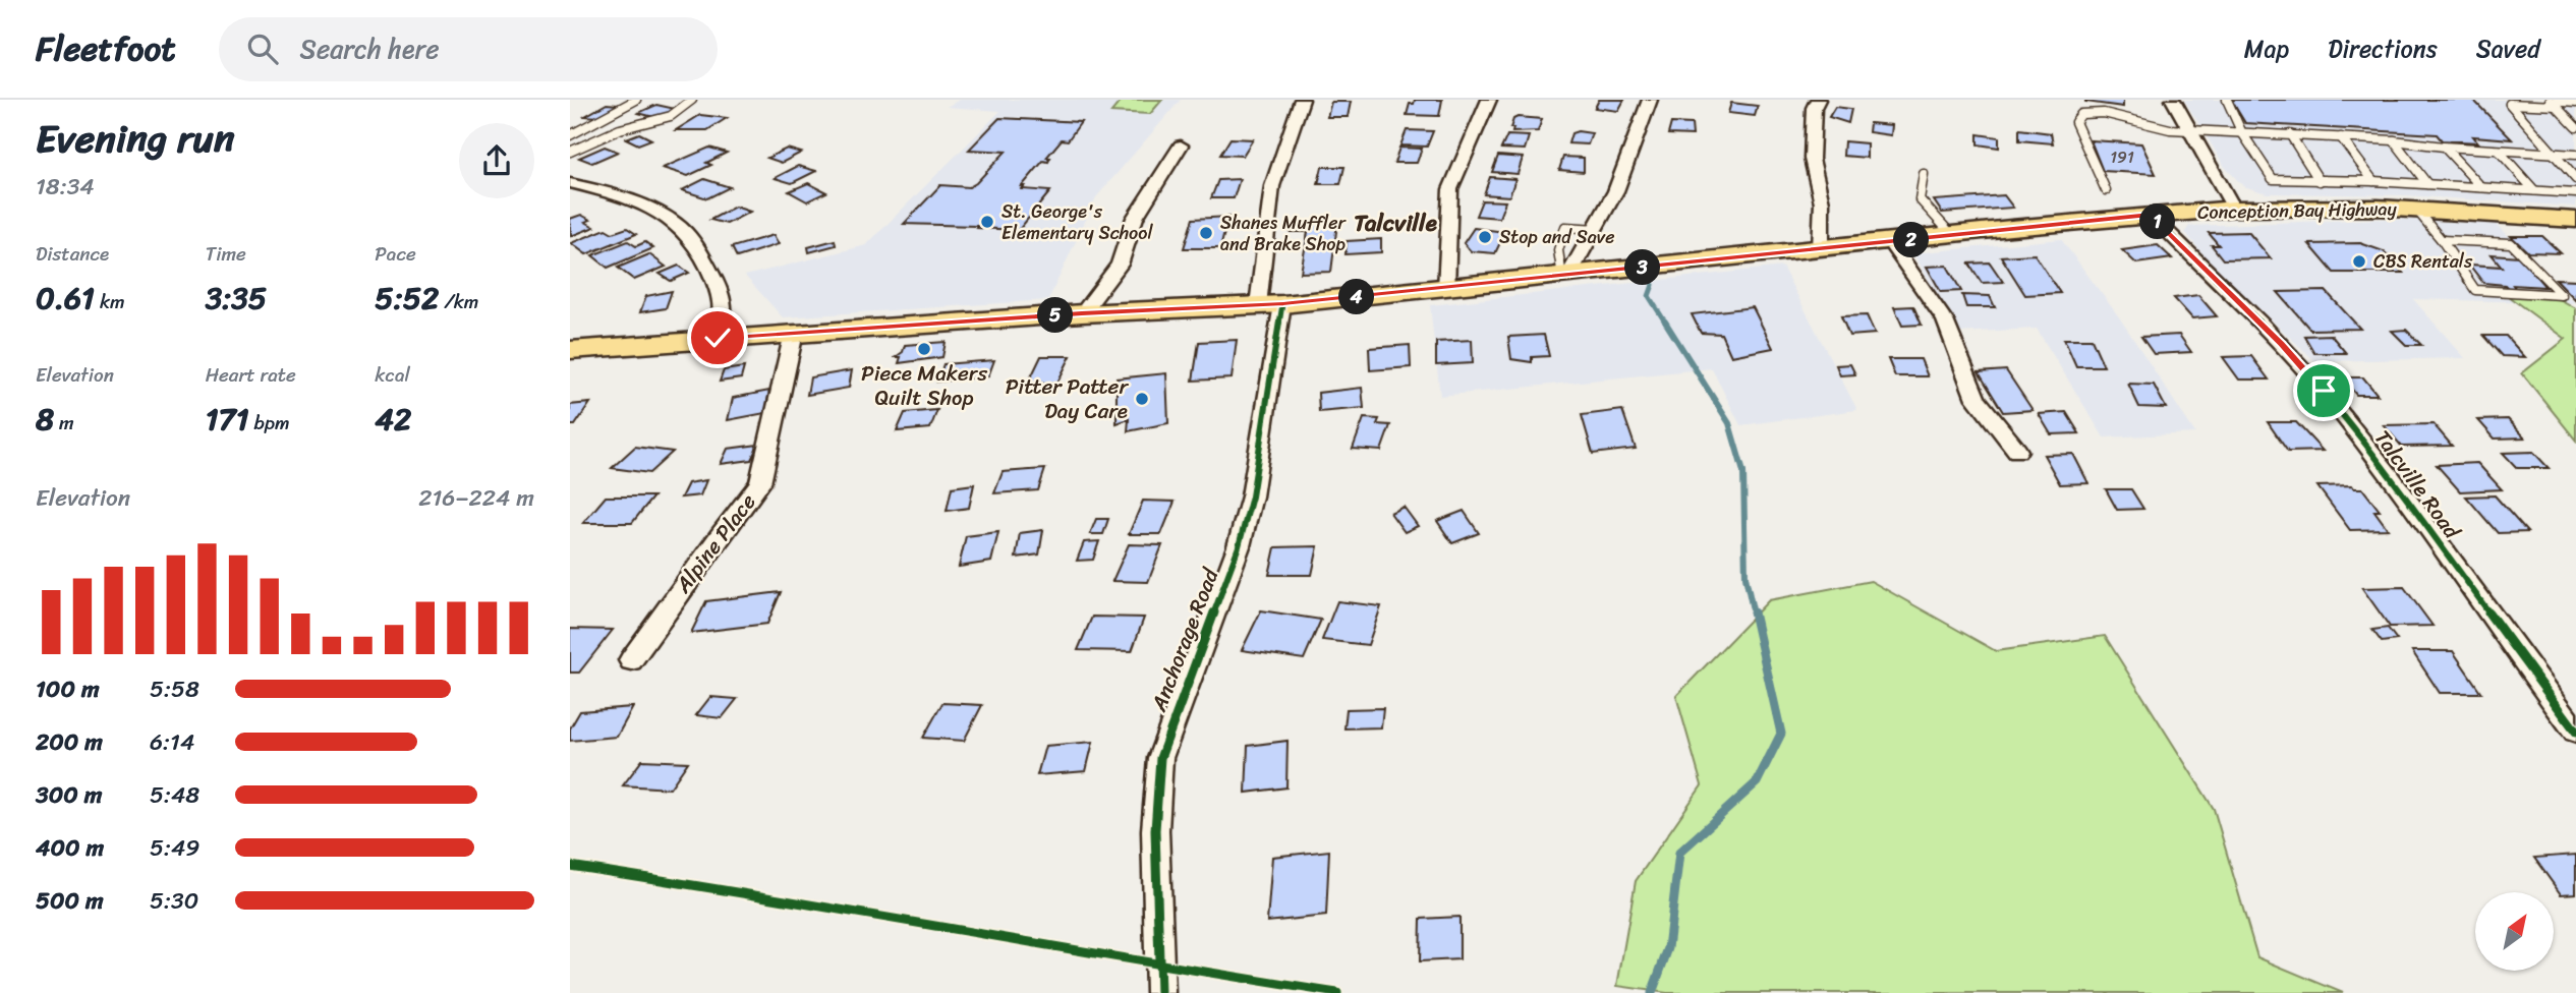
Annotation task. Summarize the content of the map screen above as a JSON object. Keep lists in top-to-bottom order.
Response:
{
  "streets": {
    "main road": ["Conception Bay Highway"],
    "street": ["Talcville Road", "Alpine Place", "Anchorage Road"]
  },
  "crossings": [
    ["Conception Bay Highway", "Talcville Road"],
    ["Conception Bay Highway", "Alpine Place"],
    ["Conception Bay Highway", "Anchorage Road"]
  ],
  "districts": ["Talcville"],
  "places": [
    "St. George's Elementary School",
    "Shanes Muffler and Brake Shop",
    "Stop and Save",
    "CBS Rentals",
    "Piece Makers Quilt Shop",
    "Pitter Patter Day Care"
  ],
  "house_numbers": ["191"],
  "north": "top right",
  "page": {
    "header": "Fleetfoot",
    "search": "Search here",
    "nav": ["Map", "Directions", "Saved"],
    "heading": ["Evening run", "18:34"],
    "pins": [
      "1",
      "2",
      "3",
      "4",
      "5"
    ],
    "stats": [
      ["Distance", "0.61 km"],
      ["Time", "3:35"],
      ["Pace", "5:52 /km"],
      ["Elevation", "8 m"],
      ["Heart rate", "171 bpm"],
      ["kcal", "42"]
    ],
    "chart": ["Elevation", "216–224 m"],
    "list": [
      {
        "name": "100 m",
        "note": "5:58"
      },
      {
        "name": "200 m",
        "note": "6:14"
      },
      {
        "name": "300 m",
        "note": "5:48"
      },
      {
        "name": "400 m",
        "note": "5:49"
      },
      {
        "name": "500 m",
        "note": "5:30"
      }
    ]
  }
}
